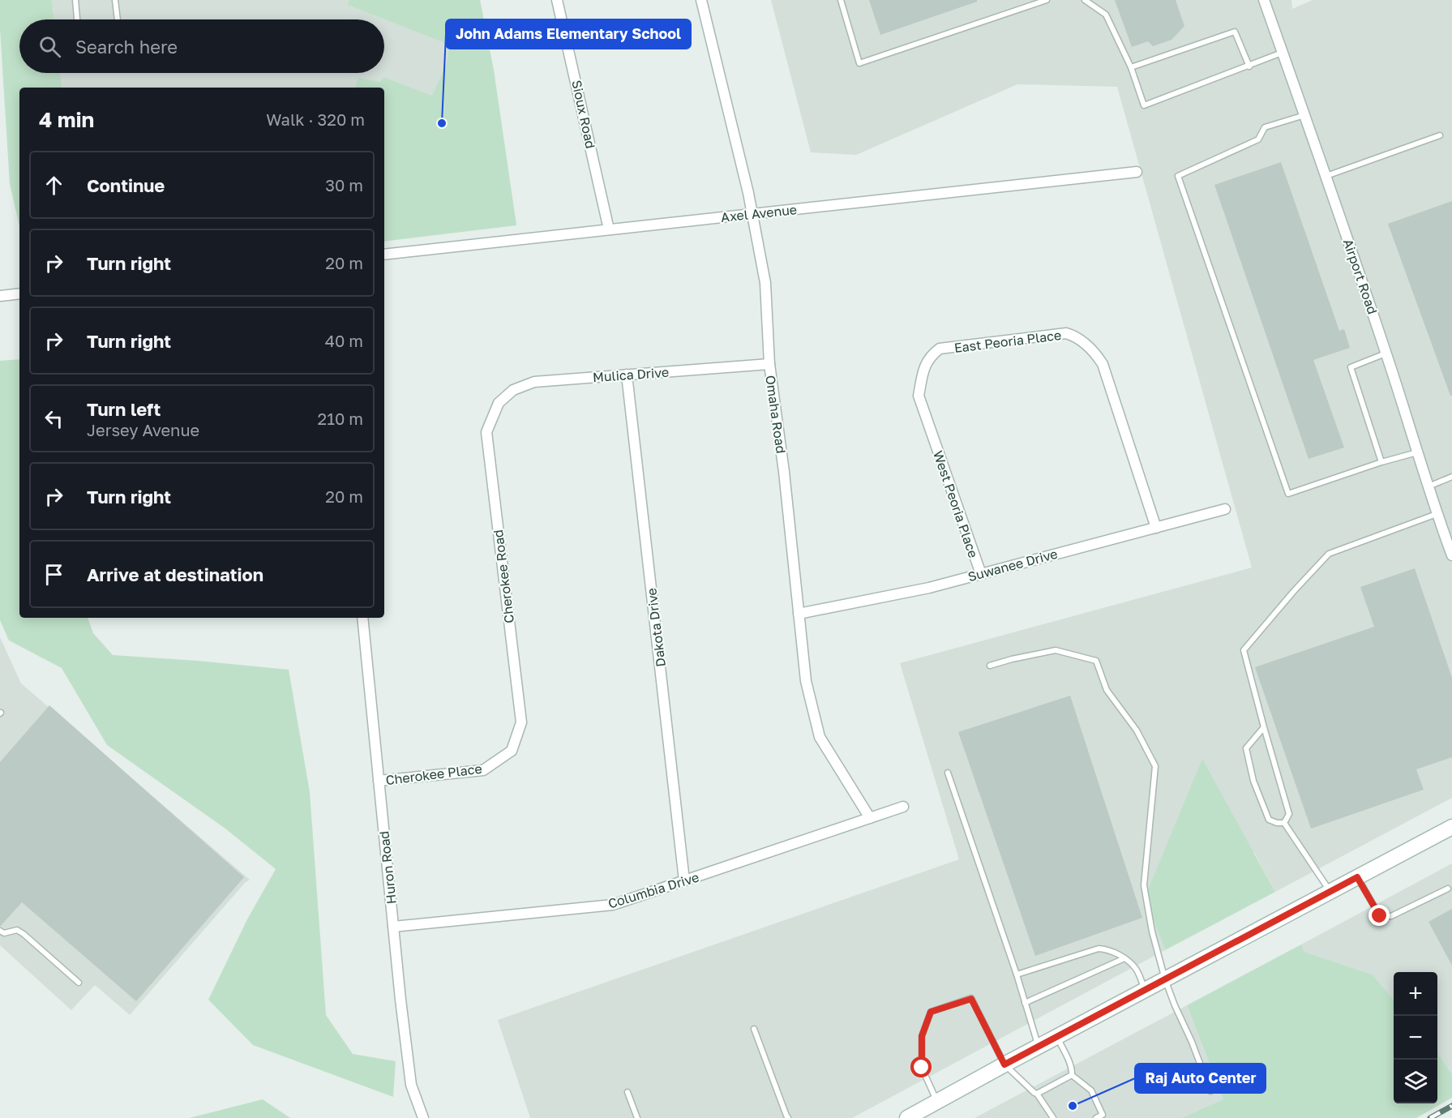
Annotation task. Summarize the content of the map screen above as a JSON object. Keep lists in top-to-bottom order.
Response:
{
  "streets": {
    "street": [
      "Sioux Road",
      "Axel Avenue",
      "Airport Road",
      "East Peoria Place",
      "Mulica Drive",
      "Omaha Road",
      "West Peoria Place",
      "Suwanee Drive",
      "Cherokee Road",
      "Dakota Drive",
      "Cherokee Place",
      "Huron Road",
      "Columbia Drive"
    ]
  },
  "crossings": [
    ["Sioux Road", "Axel Avenue"],
    ["Axel Avenue", "Omaha Road"],
    ["East Peoria Place", "West Peoria Place"],
    ["East Peoria Place", "Suwanee Drive"],
    ["Mulica Drive", "Omaha Road"],
    ["Mulica Drive", "Cherokee Road"],
    ["Mulica Drive", "Dakota Drive"],
    ["Omaha Road", "Suwanee Drive"],
    ["Omaha Road", "Columbia Drive"],
    ["West Peoria Place", "Suwanee Drive"],
    ["Cherokee Road", "Cherokee Place"],
    ["Dakota Drive", "Columbia Drive"],
    ["Cherokee Place", "Huron Road"],
    ["Huron Road", "Columbia Drive"]
  ],
  "places": ["John Adams Elementary School", "Raj Auto Center"],
  "page": {
    "search": "Search here",
    "heading": ["4 min", "Walk · 320 m"],
    "list": [
      ["Continue", "30 m"],
      ["Turn right", "20 m"],
      ["Turn right", "40 m"],
      ["Turn left", "Jersey Avenue", "210 m"],
      ["Turn right", "20 m"],
      "Arrive at destination"
    ],
    "map_buttons": ["+", "−"]
  }
}
